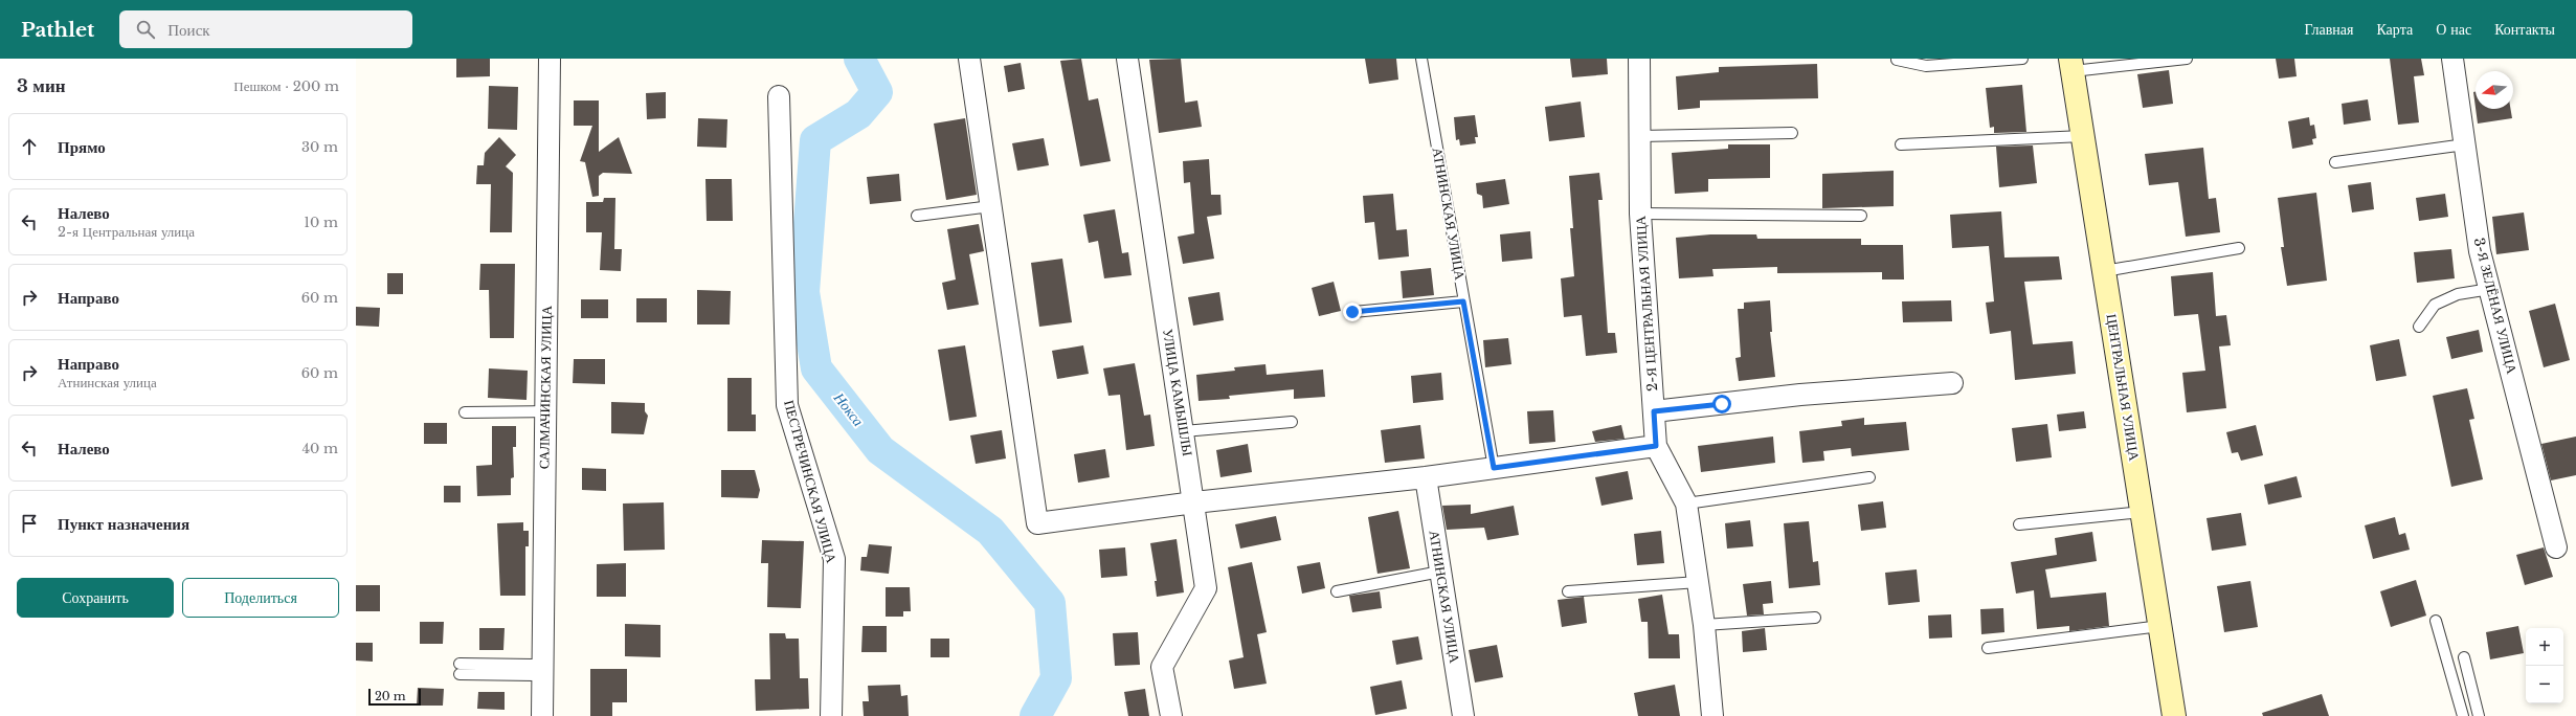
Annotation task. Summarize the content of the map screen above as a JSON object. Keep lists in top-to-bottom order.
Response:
{
  "streets": {
    "street": [
      "АТНИНСКАЯ УЛИЦА",
      "2-Я ЦЕНТРАЛЬНАЯ УЛИЦА",
      "3-Я ЗЕЛЁНАЯ УЛИЦА",
      "САЛМАЧИНСКАЯ УЛИЦА",
      "ЦЕНТРАЛЬНАЯ УЛИЦА",
      "УЛИЦА КАМЫШЛЫ",
      "ПЕСТРЕЧИНСКАЯ УЛИЦА"
    ]
  },
  "water": ["Нокса"],
  "scale_bar": "20 m",
  "north": "left",
  "page": {
    "header": "Pathlet",
    "search": "Поиск",
    "nav": [
      "Главная",
      "Карта",
      "О нас",
      "Контакты"
    ],
    "heading": ["3 мин", "Пешком · 200 m"],
    "list": [
      ["Прямо", "30 m"],
      ["Налево", "2-я Центральная улица", "10 m"],
      ["Направо", "60 m"],
      ["Направо", "Атнинская улица", "60 m"],
      ["Налево", "40 m"],
      "Пункт назначения"
    ],
    "buttons": ["Сохранить", "Поделиться"],
    "map_buttons": ["+", "−"],
    "scale": "20 m"
  }
}
